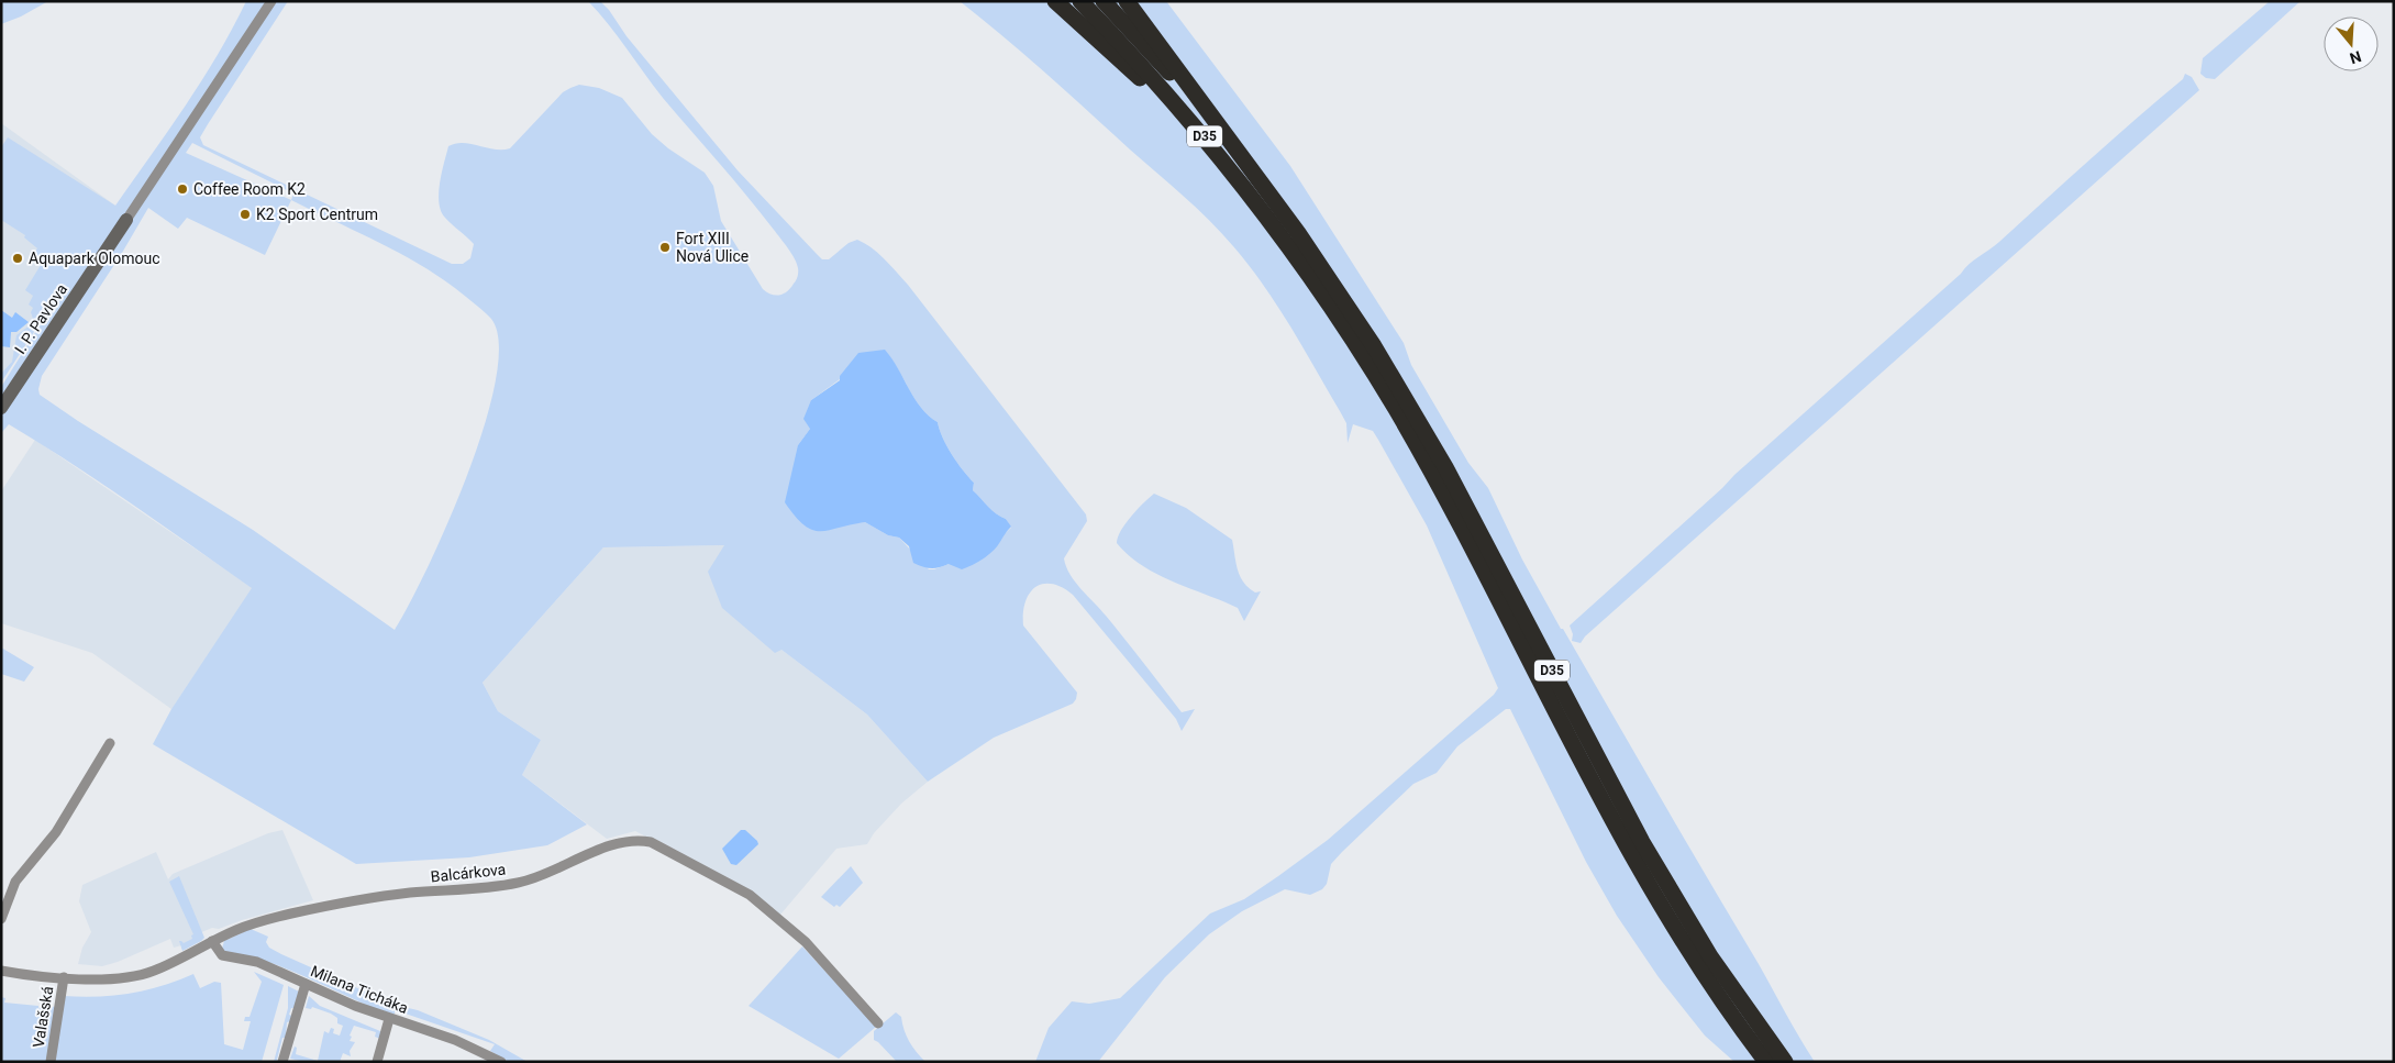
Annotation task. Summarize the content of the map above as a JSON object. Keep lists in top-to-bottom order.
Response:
{
  "streets": {
    "highway": ["D35"],
    "street": [
      "I. P. Pavlova",
      "Balcárkova",
      "Milana Ticháka",
      "Valašská"
    ]
  },
  "crossings": [
    ["Balcárkova", "Milana Ticháka"],
    ["Balcárkova", "Valašská"]
  ],
  "places": [
    "Coffee Room K2",
    "K2 Sport Centrum",
    "Fort XIII Nová Ulice",
    "Aquapark Olomouc"
  ],
  "north": "bottom"
}
